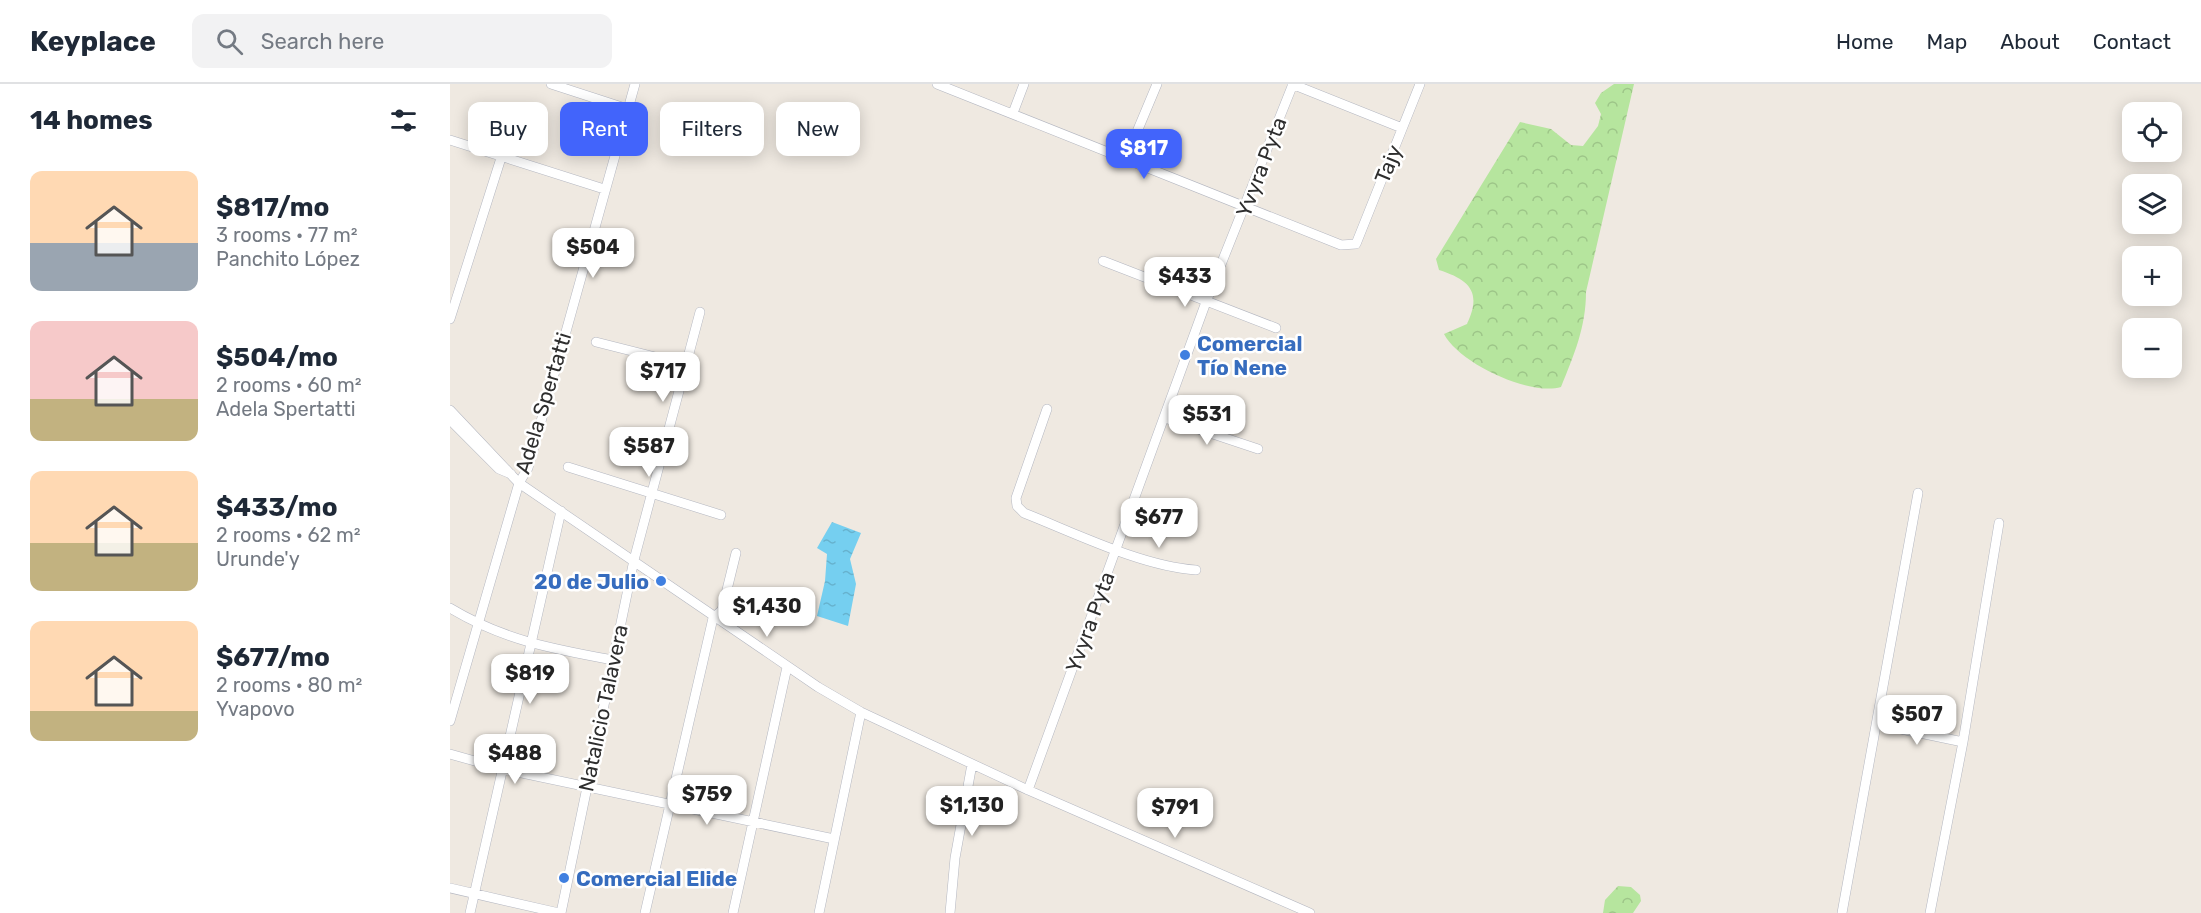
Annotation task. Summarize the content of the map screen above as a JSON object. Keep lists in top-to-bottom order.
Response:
{
  "streets": {
    "street": [
      "Tajy",
      "Yvyra Pyta",
      "Adela Spertatti",
      "Natalicio Talavera"
    ]
  },
  "crossings": [
    ["Tajy", "Yvyra Pyta"]
  ],
  "places": ["Comercial Tío Nene", "20 de Julio", "Comercial Elide"],
  "page": {
    "header": "Keyplace",
    "search": "Search here",
    "nav": [
      "Home",
      "Map",
      "About",
      "Contact"
    ],
    "heading": "14 homes",
    "map_buttons": ["+", "−"],
    "chip": [
      "Buy",
      "Rent",
      "Filters",
      "New"
    ],
    "price": [
      "$817",
      "$504",
      "$433",
      "$717",
      "$531",
      "$587",
      "$677",
      "$1,430",
      "$819",
      "$507",
      "$488",
      "$759",
      "$1,130",
      "$791"
    ],
    "list": [
      {
        "name": "$817/mo",
        "note": "3 rooms · 77 m² · Panchito López"
      },
      {
        "name": "$504/mo",
        "note": "2 rooms · 60 m² · Adela Spertatti"
      },
      {
        "name": "$433/mo",
        "note": "2 rooms · 62 m² · Urunde'y"
      },
      {
        "name": "$677/mo",
        "note": "2 rooms · 80 m² · Yvapovo"
      }
    ]
  }
}
